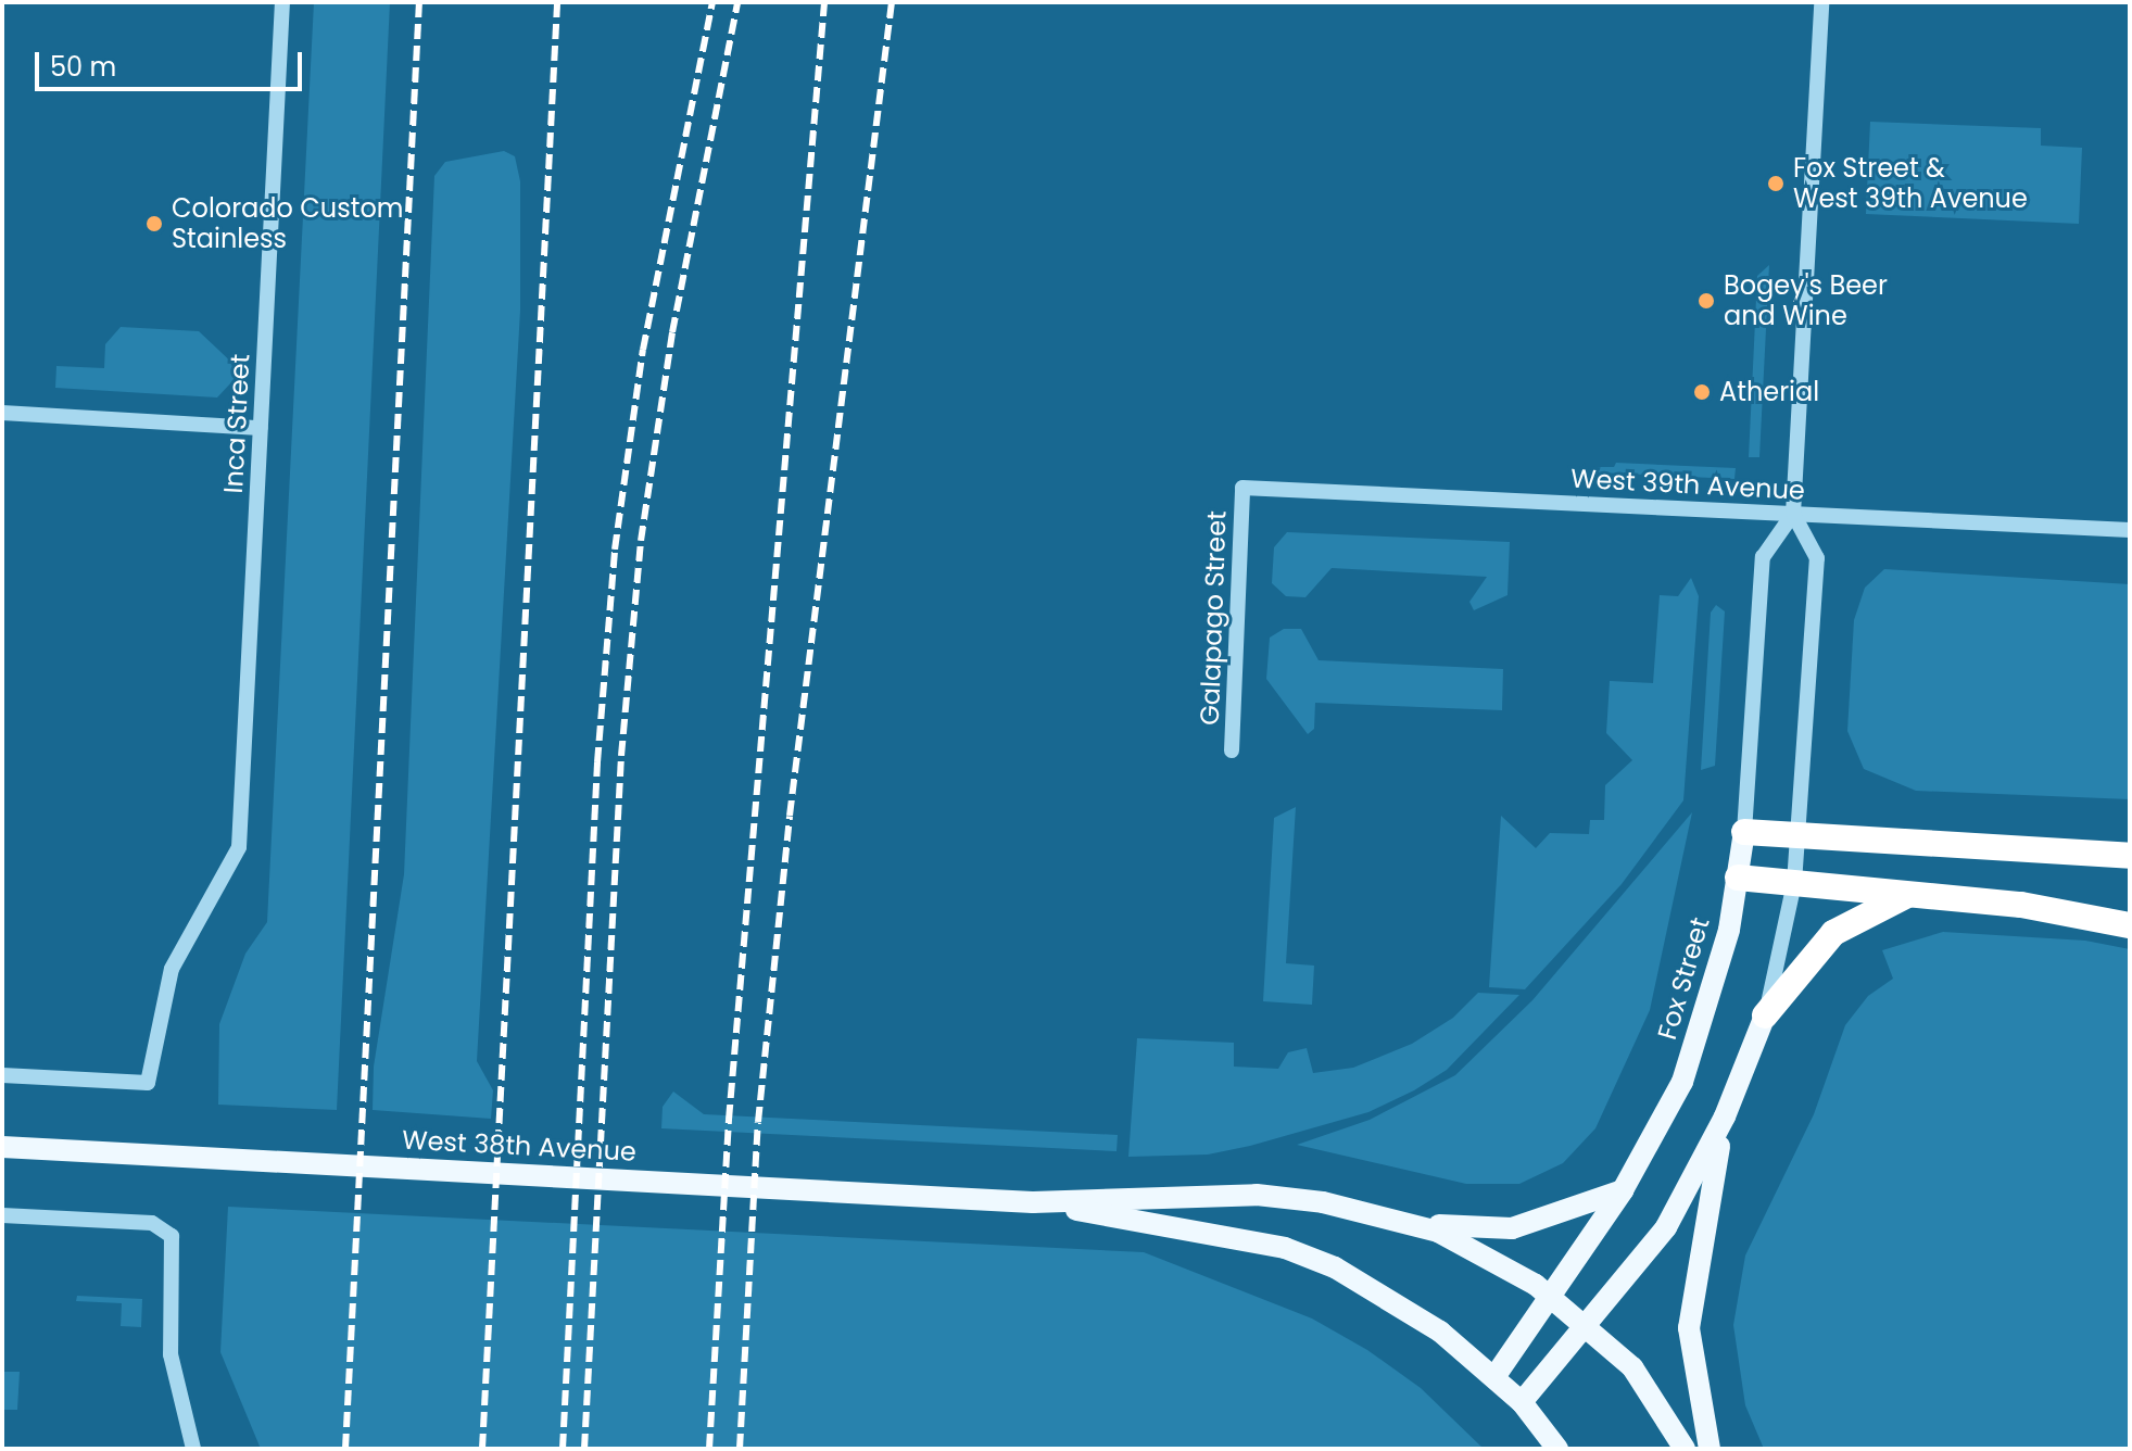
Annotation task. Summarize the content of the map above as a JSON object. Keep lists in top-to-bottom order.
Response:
{
  "streets": {
    "main road": ["Fox Street", "West 38th Avenue"],
    "street": ["Inca Street", "West 39th Avenue", "Galapago Street"]
  },
  "crossings": [
    ["West 39th Avenue", "Galapago Street"],
    ["West 39th Avenue", "Fox Street"],
    ["Fox Street", "West 38th Avenue"]
  ],
  "places": [
    "Fox Street & West 39th Avenue",
    "Colorado Custom Stainless",
    "Bogey's Beer and Wine",
    "Atherial"
  ],
  "scale_bar": "50 m"
}
